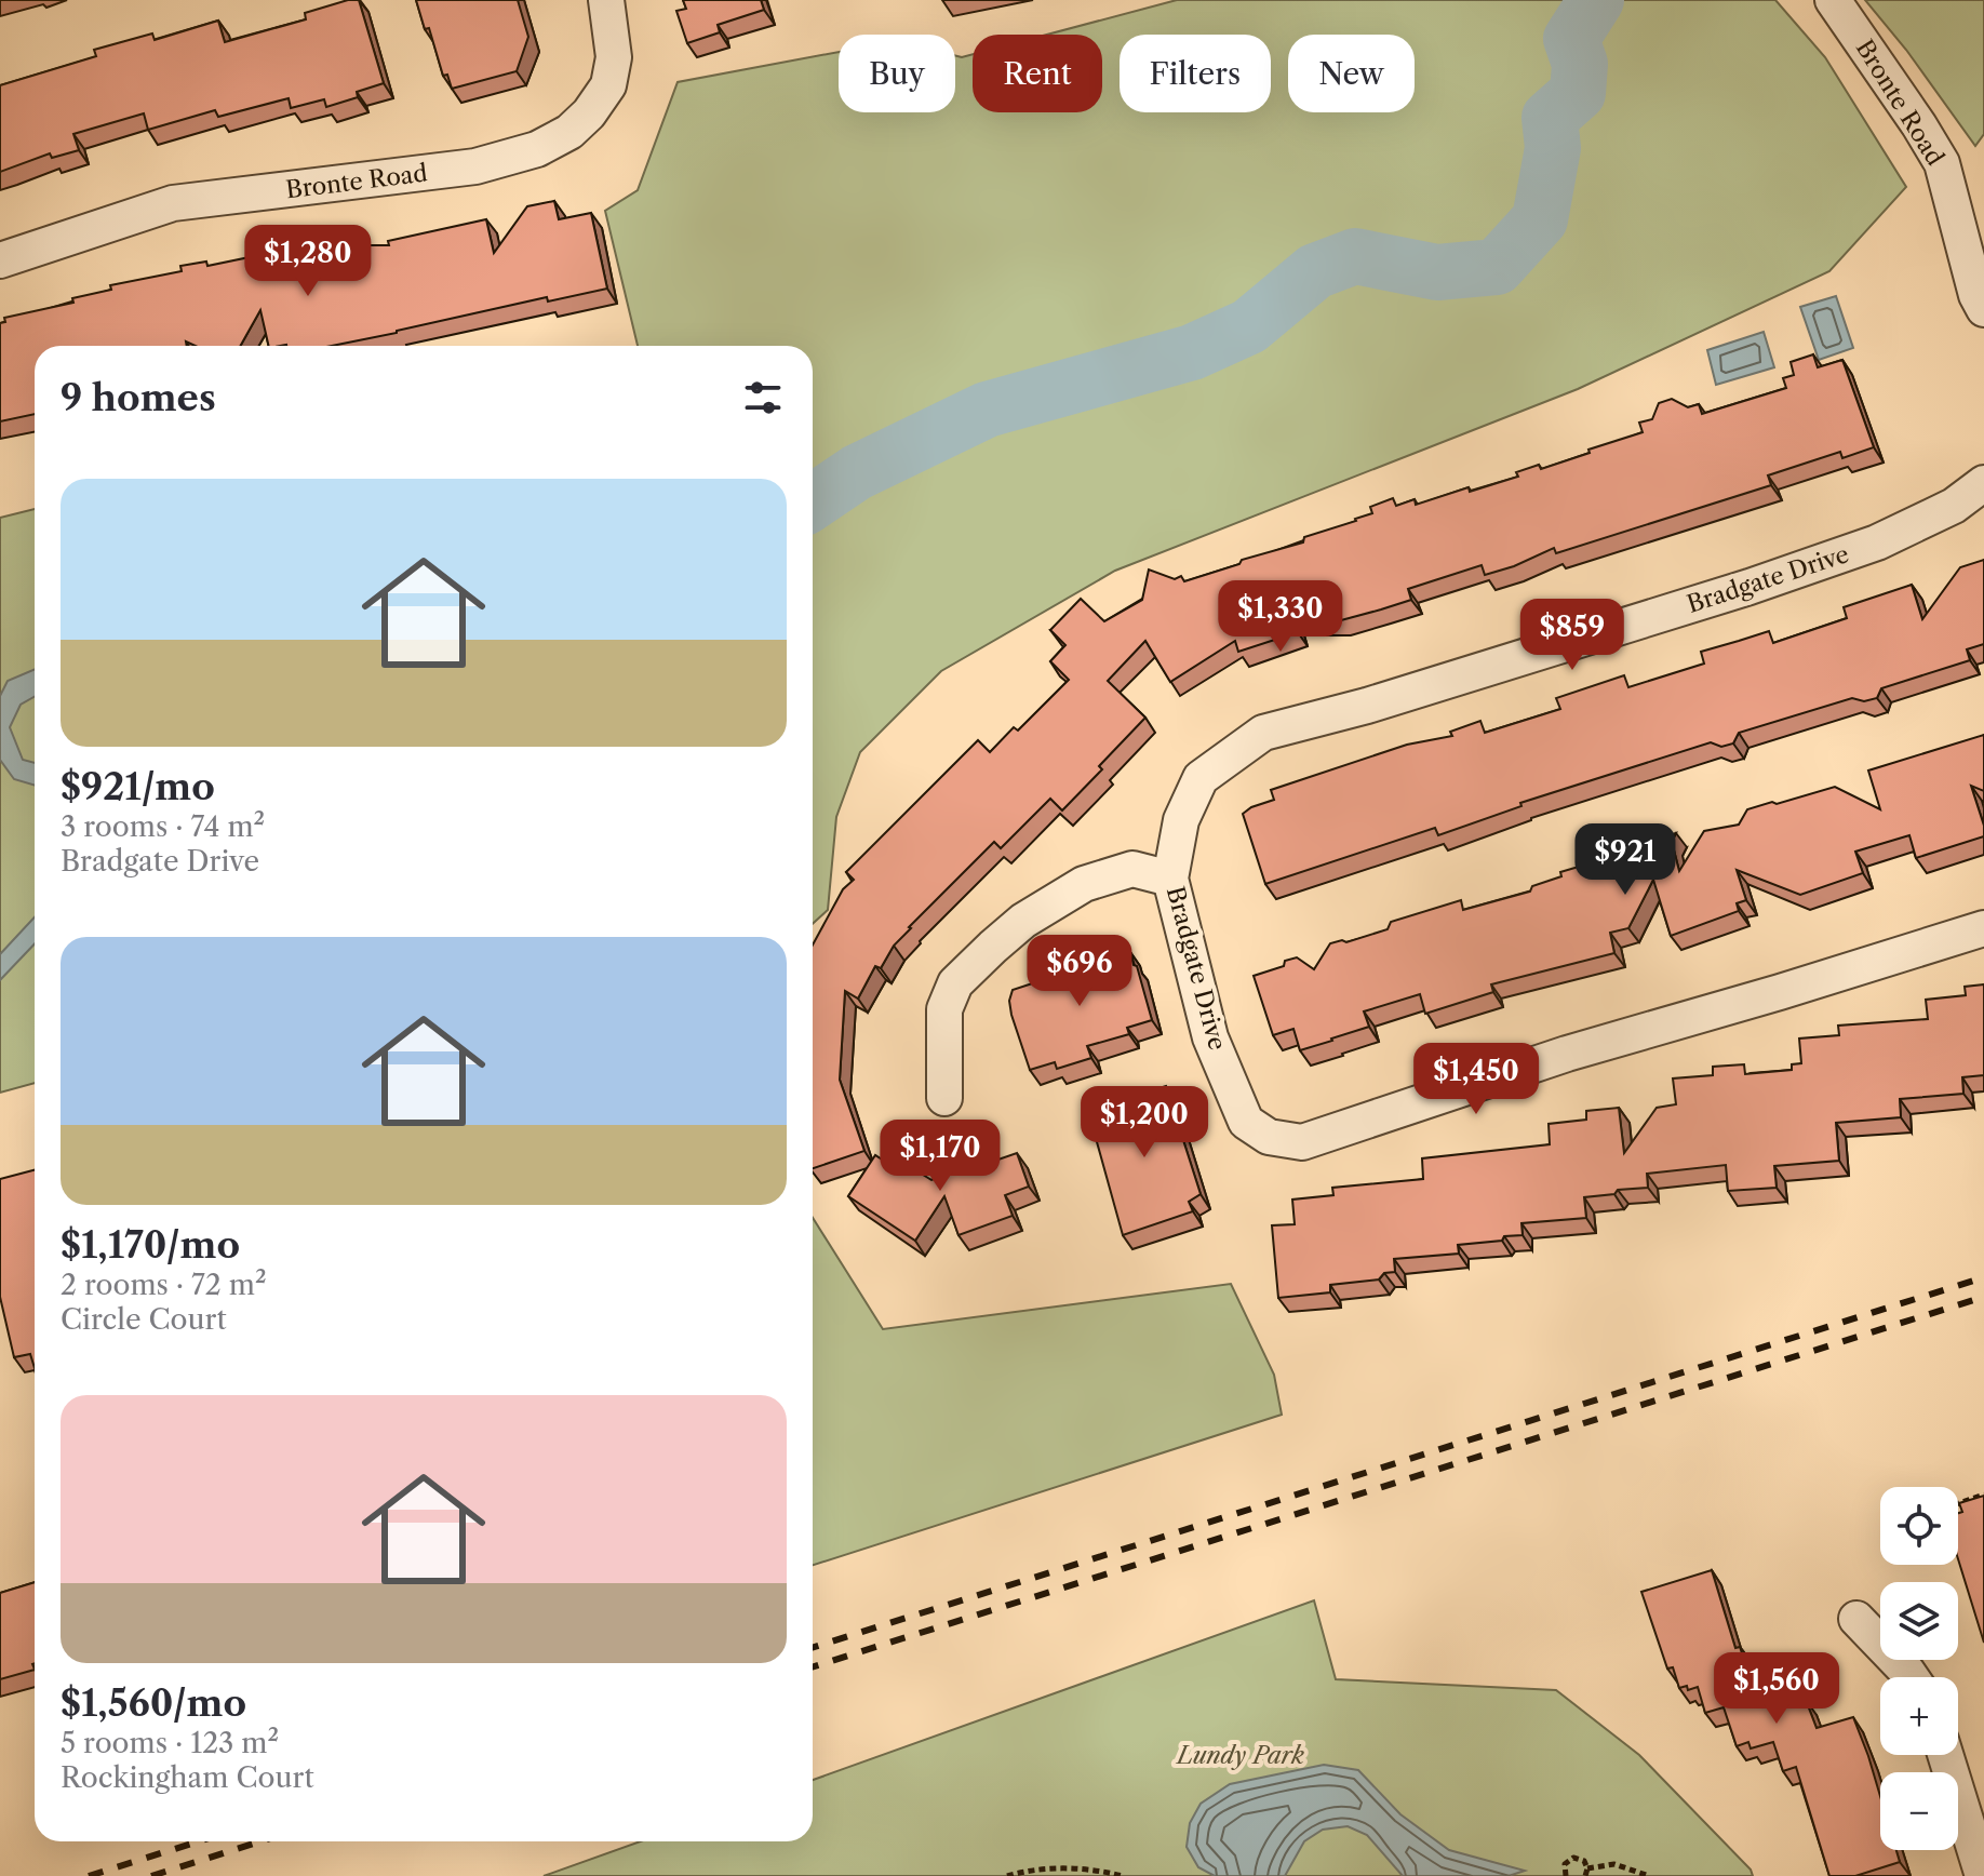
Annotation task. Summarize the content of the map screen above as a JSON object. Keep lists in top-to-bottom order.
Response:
{
  "streets": {
    "street": ["Bronte Road", "Bradgate Drive"]
  },
  "parks": ["Lundy Park"],
  "page": {
    "chip": [
      "Buy",
      "Rent",
      "Filters",
      "New"
    ],
    "price": [
      "$1,280",
      "$1,330",
      "$859",
      "$921",
      "$696",
      "$1,450",
      "$1,200",
      "$1,170",
      "$1,560"
    ],
    "heading": "9 homes",
    "list": [
      {
        "name": "$921/mo",
        "note": "3 rooms · 74 m² · Bradgate Drive"
      },
      {
        "name": "$1,170/mo",
        "note": "2 rooms · 72 m² · Circle Court"
      },
      {
        "name": "$1,560/mo",
        "note": "5 rooms · 123 m² · Rockingham Court"
      }
    ],
    "map_buttons": ["+", "−"]
  }
}
